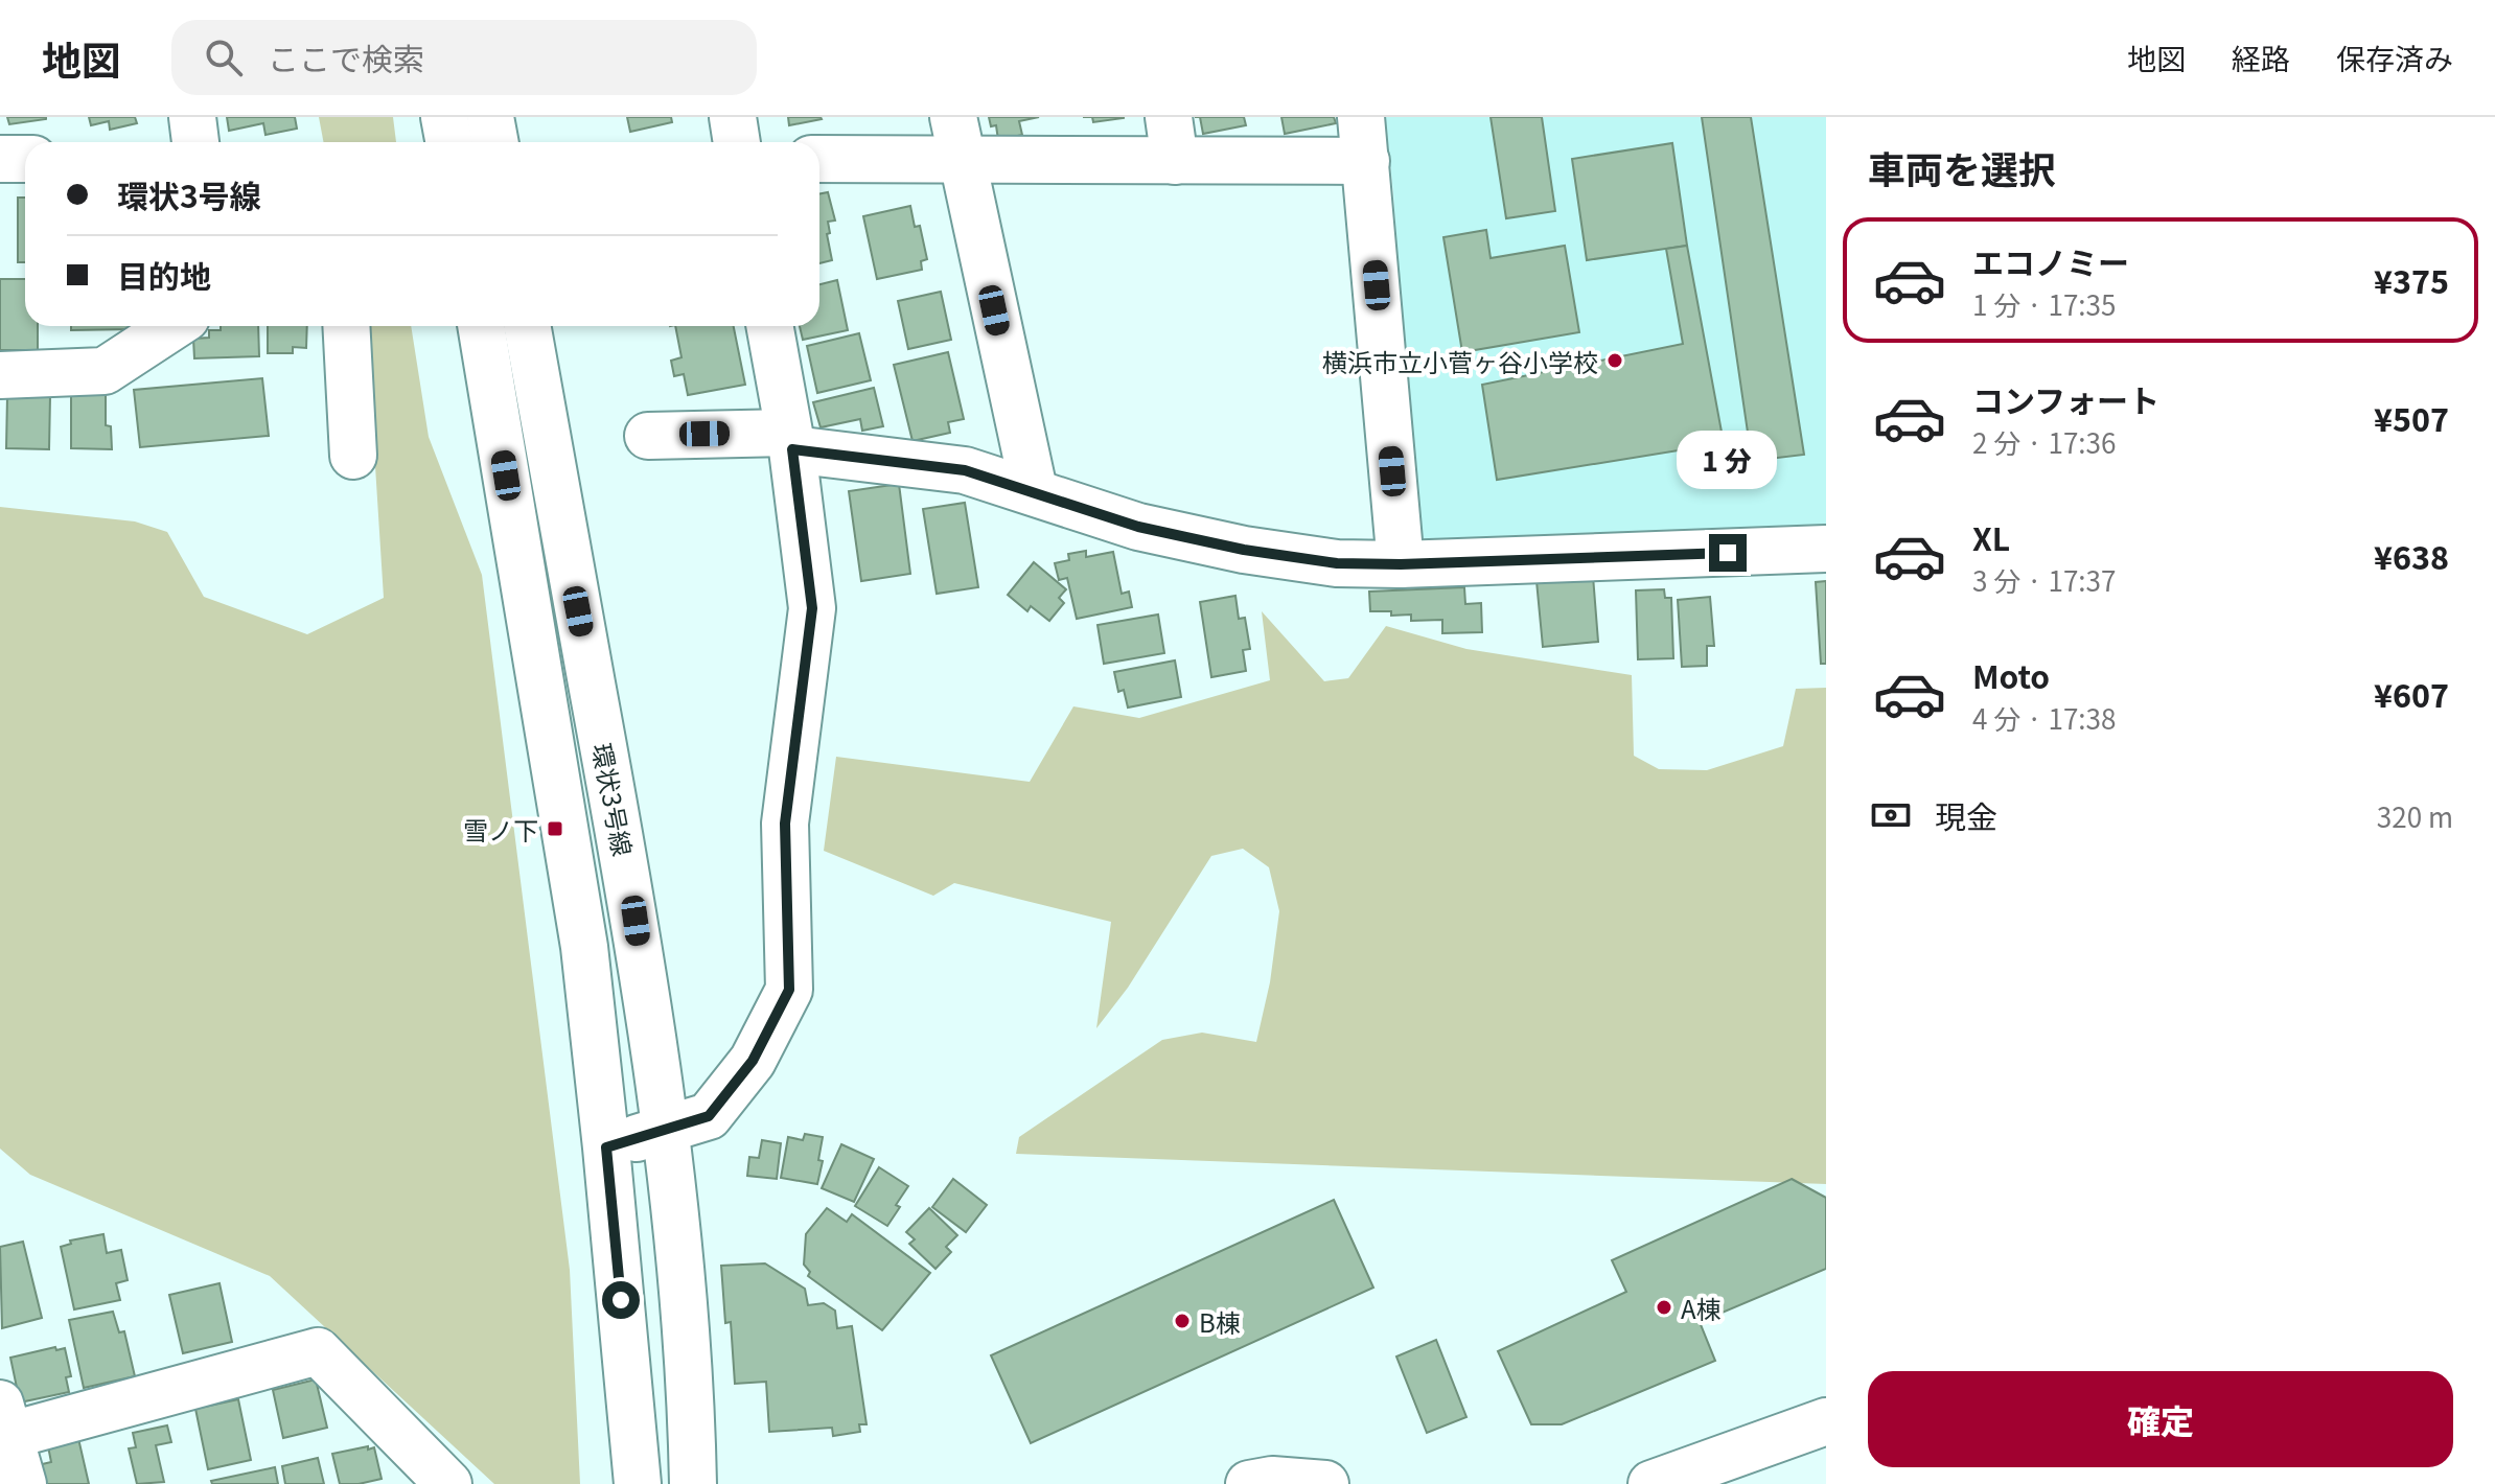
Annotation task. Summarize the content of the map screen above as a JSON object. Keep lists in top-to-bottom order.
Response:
{
  "streets": {
    "street": ["環状3号線"]
  },
  "places": {
    "other": ["横浜市立小菅ヶ谷小学校", "A棟", "B棟"],
    "transit": ["雪ノ下"]
  },
  "page": {
    "header": "地図",
    "search": "ここで検索",
    "nav": ["地図", "経路", "保存済み"],
    "heading": "車両を選択",
    "banner": ["環状3号線", "目的地"],
    "list": [
      {
        "name": "エコノミー",
        "note": "1 分 · 17:35",
        "value": "¥375"
      },
      {
        "name": "コンフォート",
        "note": "2 分 · 17:36",
        "value": "¥507"
      },
      {
        "name": "XL",
        "note": "3 分 · 17:37",
        "value": "¥638"
      },
      {
        "name": "Moto",
        "note": "4 分 · 17:38",
        "value": "¥607"
      }
    ],
    "bubble": "1 分",
    "pay": ["現金", "320 m"],
    "buttons": "確定"
  }
}
